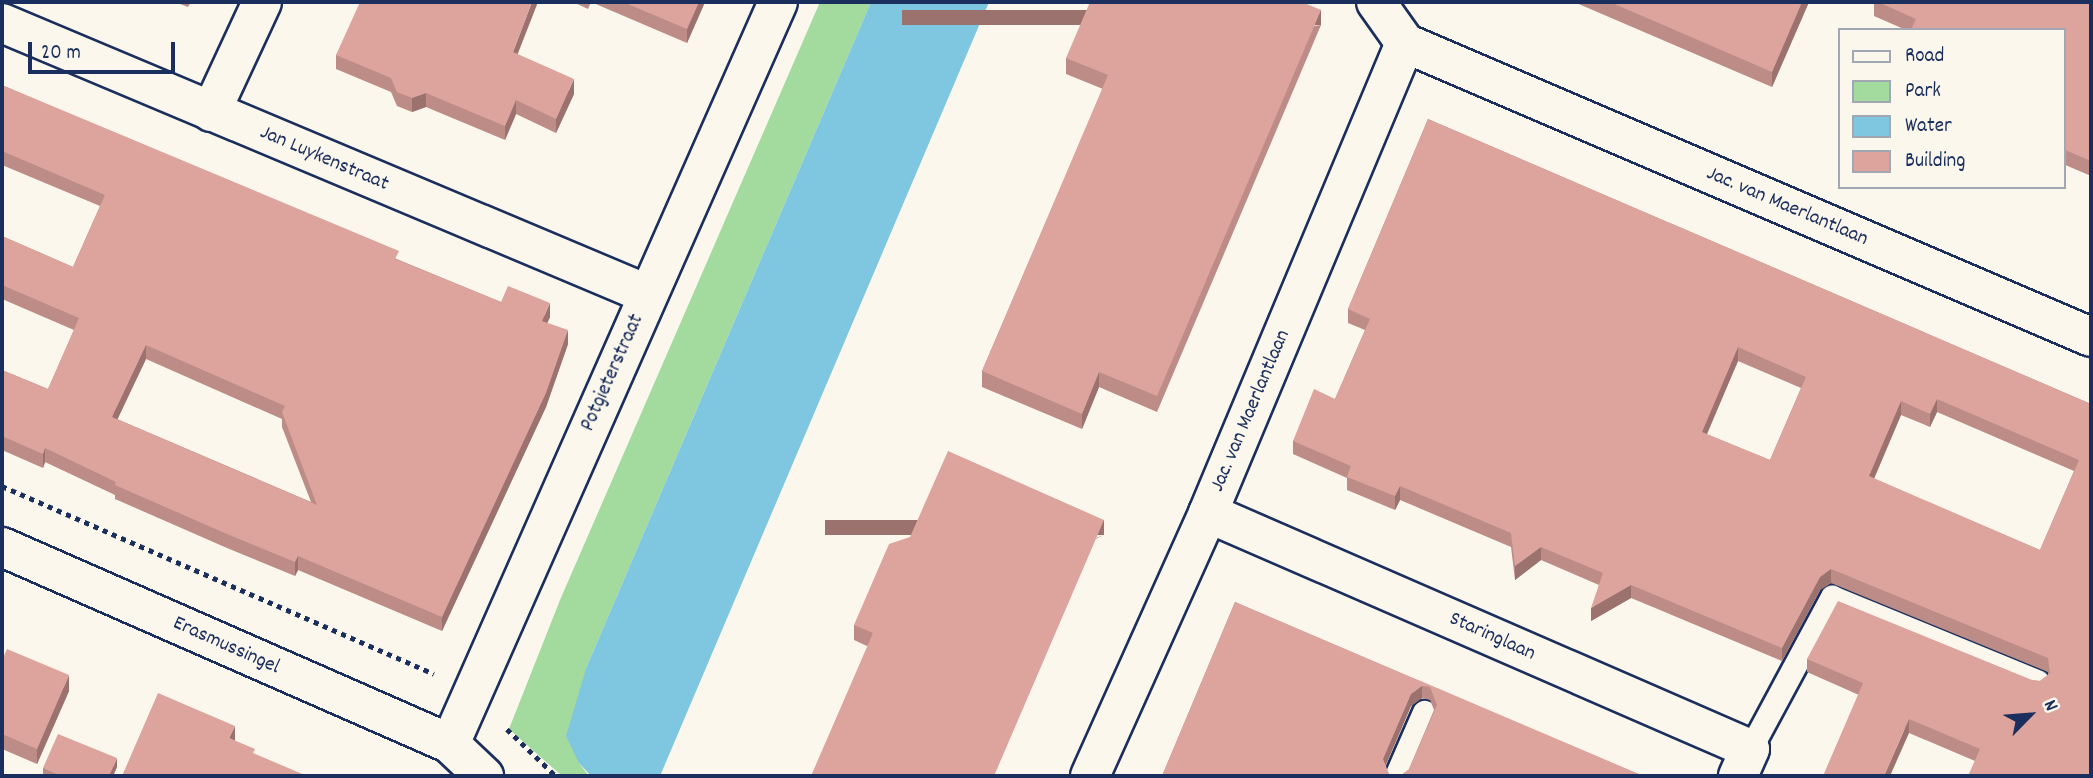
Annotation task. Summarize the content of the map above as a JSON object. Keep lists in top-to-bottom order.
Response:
{
  "streets": {
    "street": [
      "Jan Luykenstraat",
      "Jac. van Maerlantlaan",
      "Potgieterstraat",
      "Staringlaan",
      "Erasmussingel"
    ]
  },
  "crossings": [
    ["Jan Luykenstraat", "Potgieterstraat"],
    ["Jac. van Maerlantlaan", "Staringlaan"],
    ["Potgieterstraat", "Erasmussingel"]
  ],
  "legend": [
    "Road",
    "Park",
    "Water",
    "Building"
  ],
  "scale_bar": "20 m",
  "north": "top right"
}
